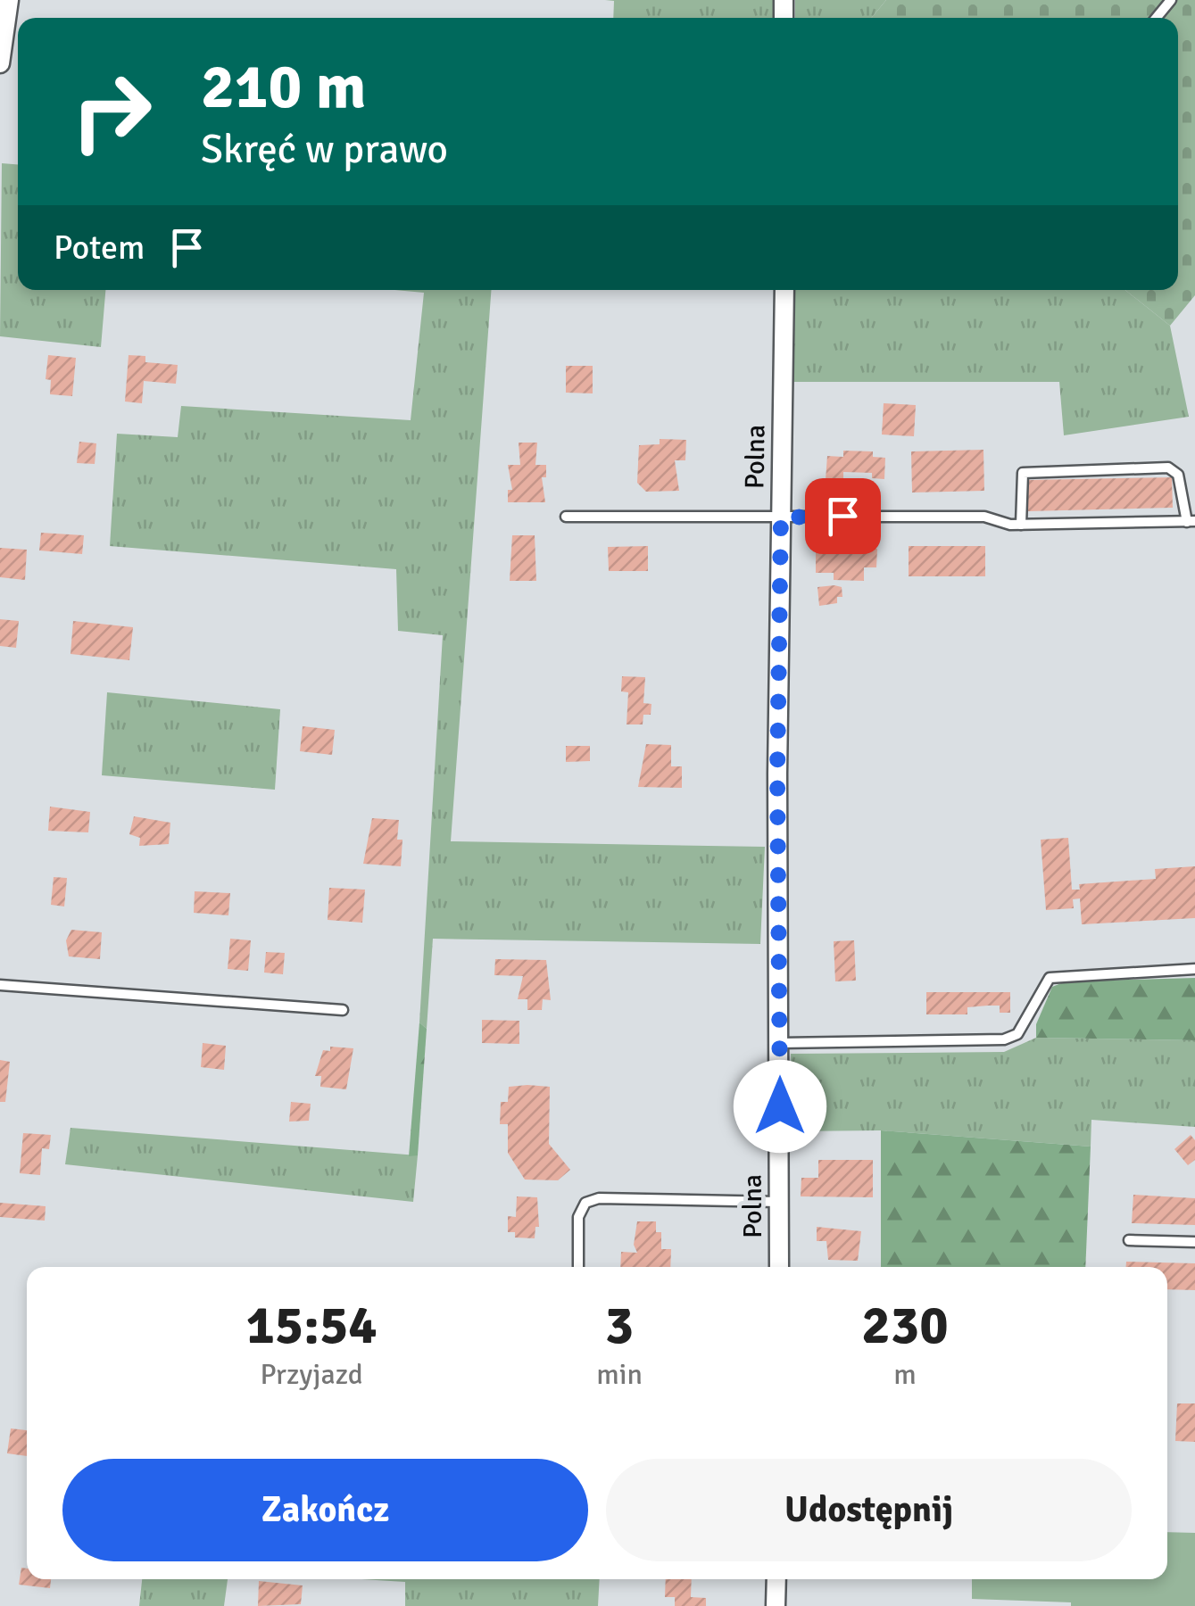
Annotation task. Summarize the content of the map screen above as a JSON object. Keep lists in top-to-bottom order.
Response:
{
  "streets": {
    "street": ["Polna"]
  },
  "page": {
    "turn": ["210 m", "Skręć w prawo"],
    "then": "Potem",
    "eta": [
      "15:54",
      "Przyjazd",
      "3",
      "min",
      "230",
      "m"
    ],
    "buttons": ["Zakończ", "Udostępnij"]
  }
}
